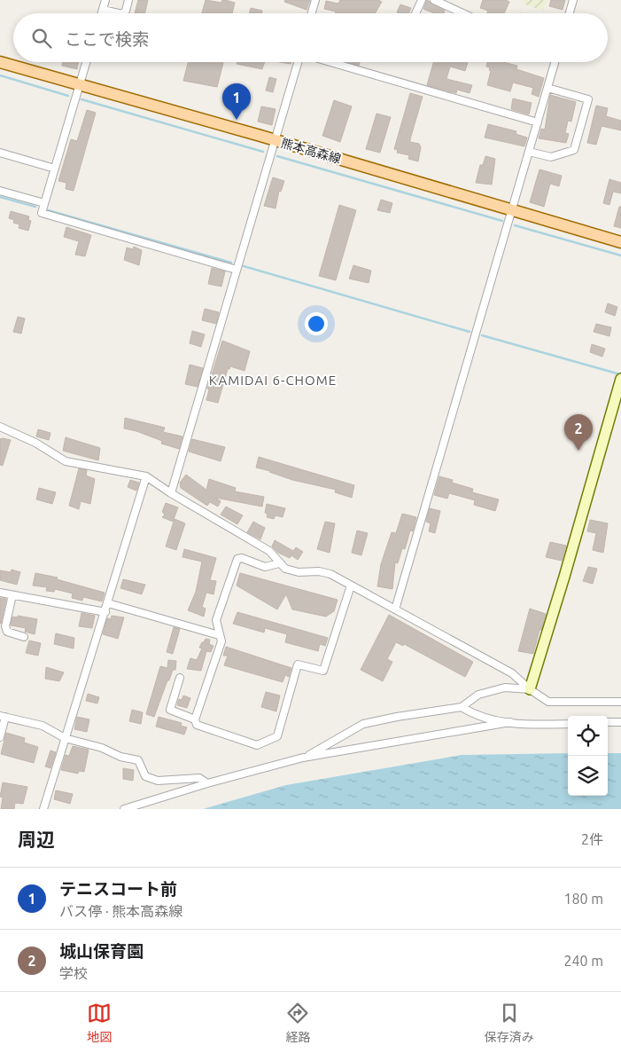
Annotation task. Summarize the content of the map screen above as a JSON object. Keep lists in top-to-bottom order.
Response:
{
  "streets": {
    "main road": ["熊本高森線"]
  },
  "districts": ["KAMIDAI 6-CHOME"],
  "page": {
    "search": "ここで検索",
    "pins": ["1", "2"],
    "heading": ["周辺", "2件"],
    "list": [
      {
        "mark": "1",
        "name": "テニスコート前",
        "note": "バス停 · 熊本高森線",
        "value": "180 m"
      },
      {
        "mark": "2",
        "name": "城山保育園",
        "note": "学校",
        "value": "240 m"
      }
    ],
    "nav": ["地図", "経路", "保存済み"]
  }
}
